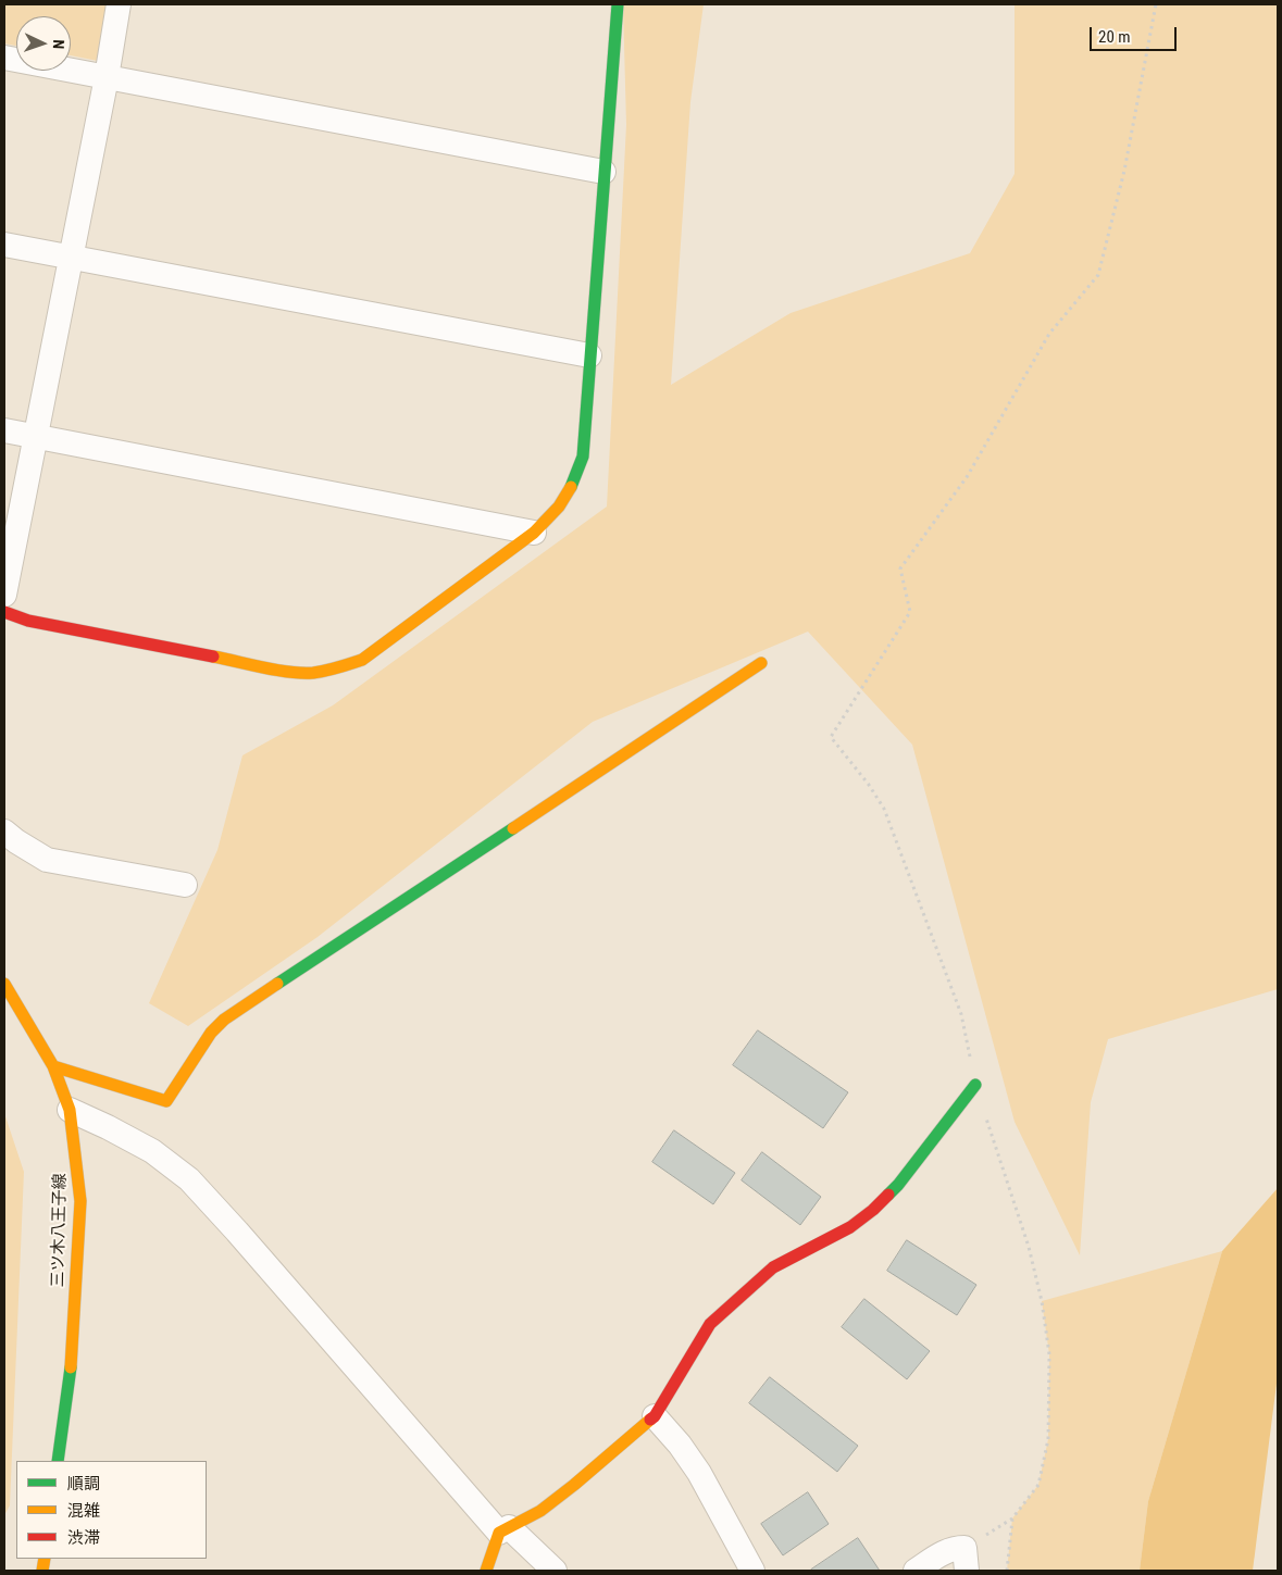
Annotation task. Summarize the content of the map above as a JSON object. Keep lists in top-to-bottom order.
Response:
{
  "streets": {
    "street": ["三ツ木八王子線"]
  },
  "legend": ["順調", "混雑", "渋滞"],
  "scale_bar": "20 m",
  "north": "right"
}
